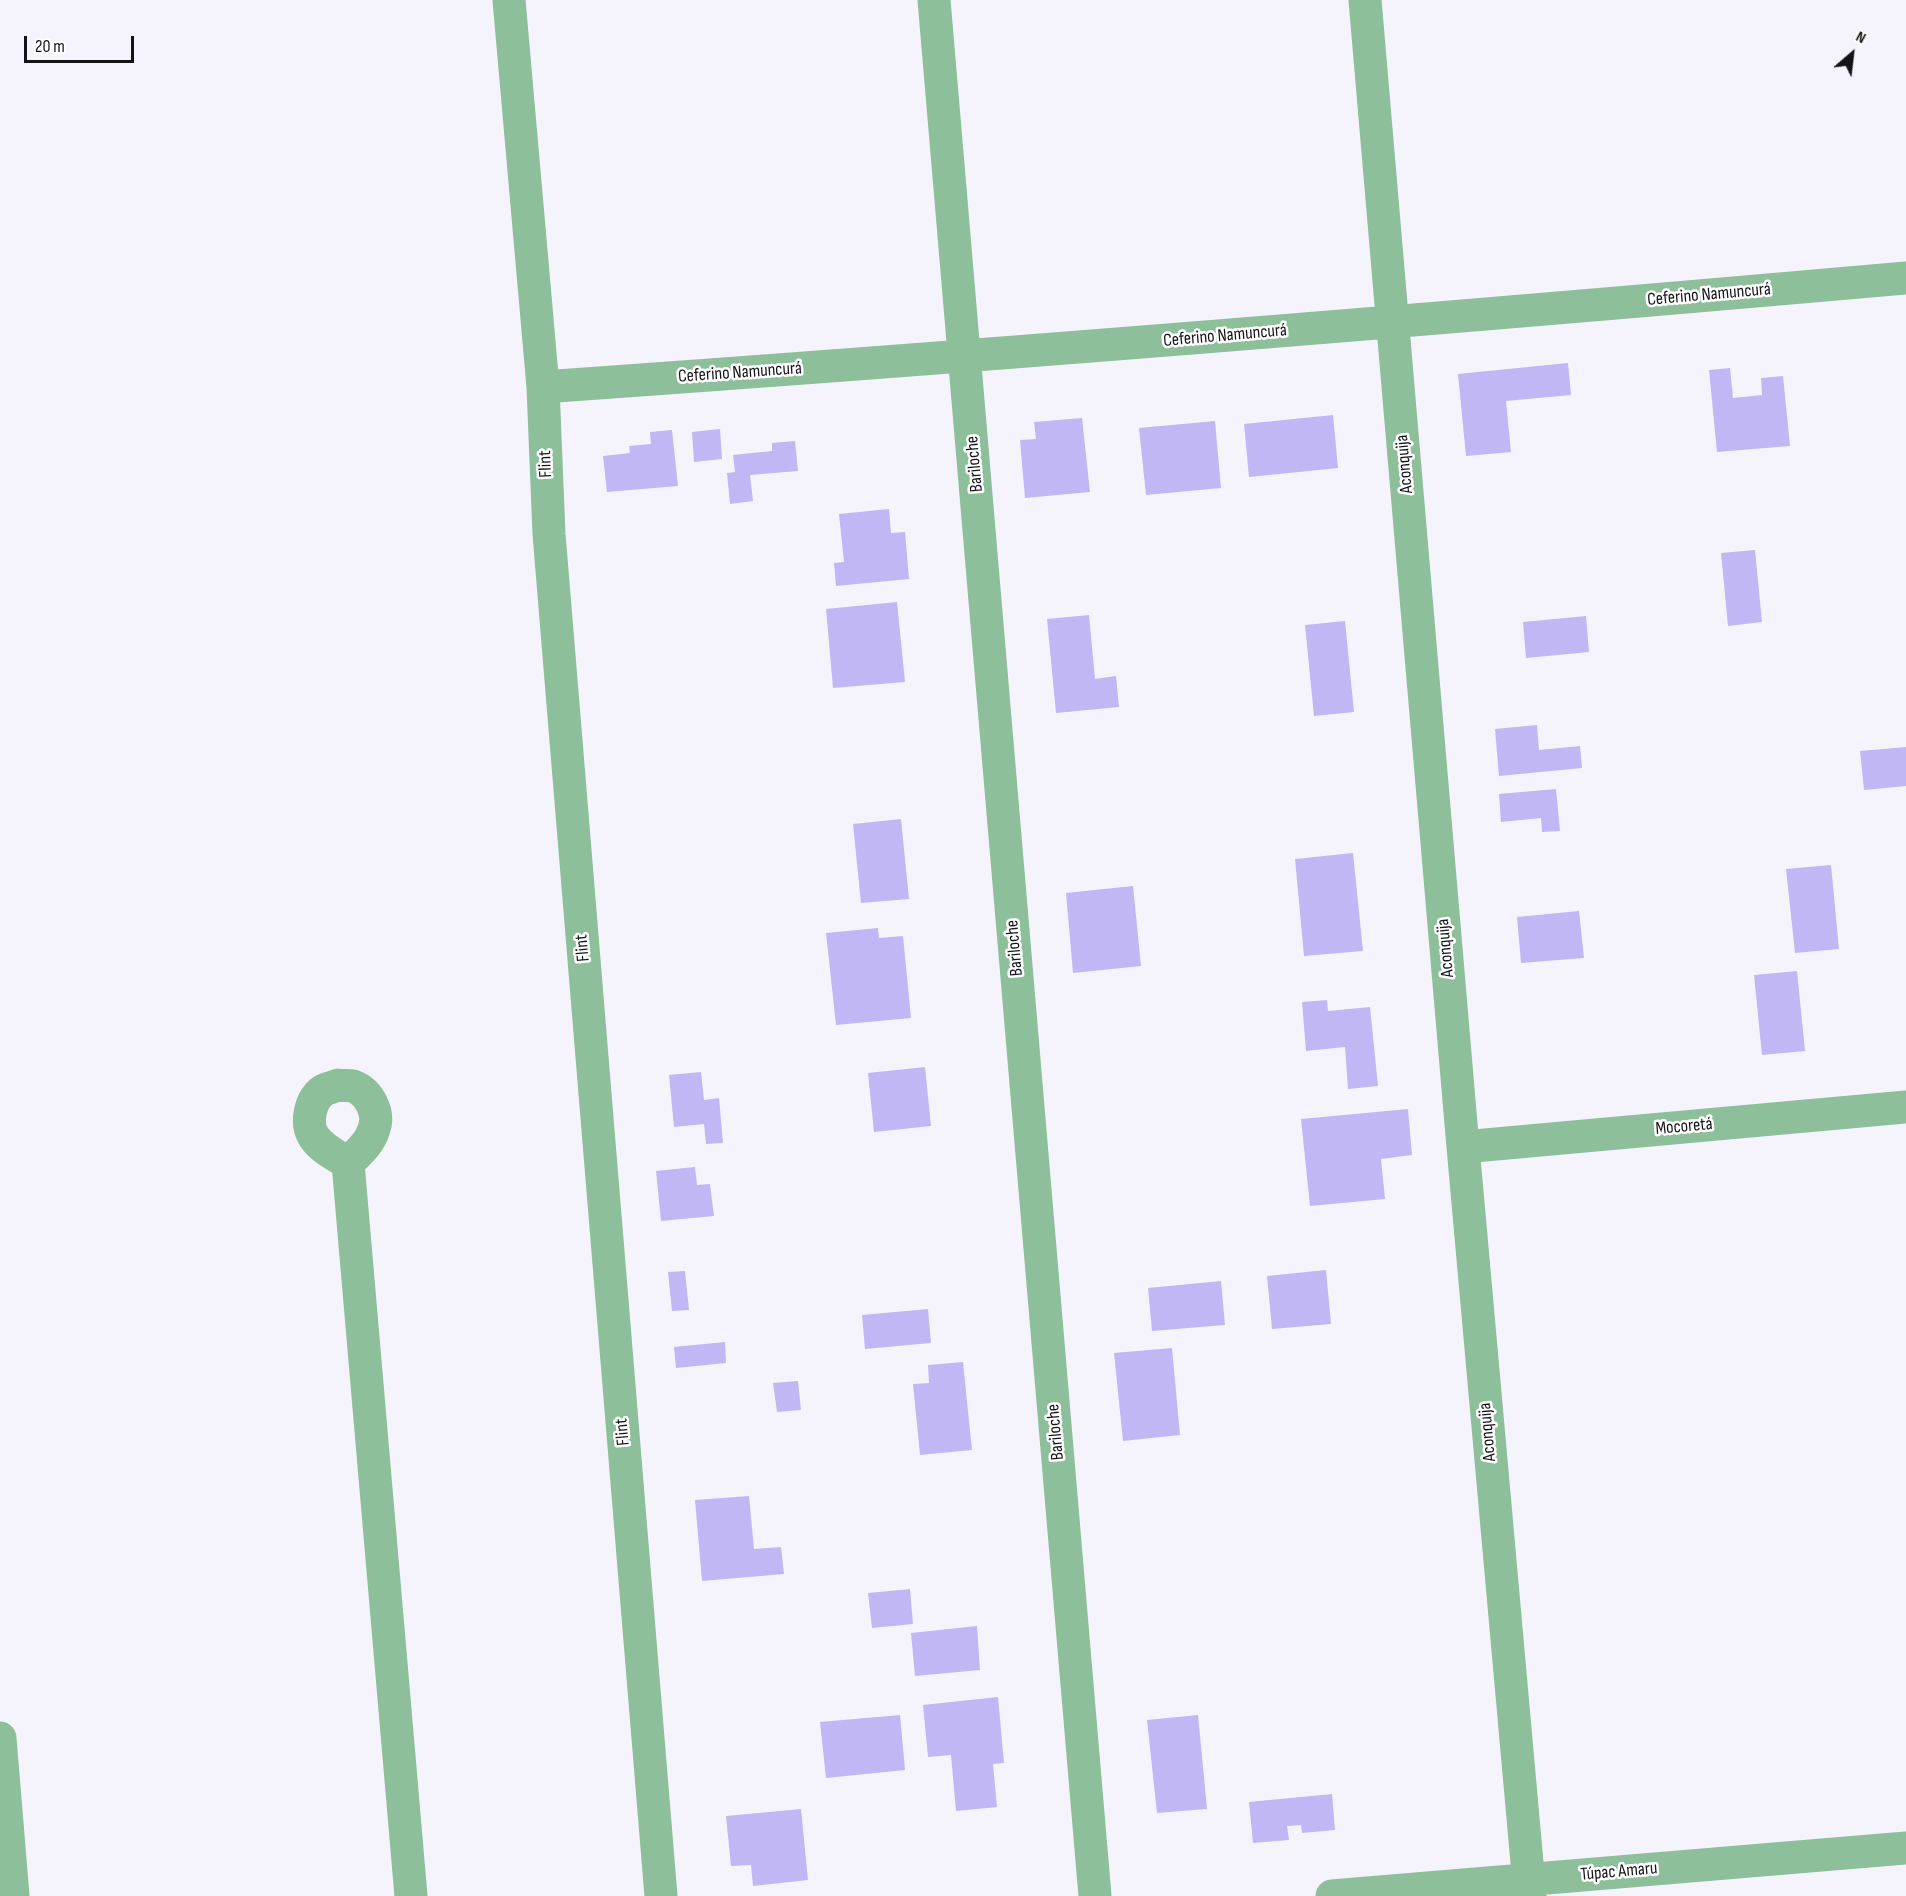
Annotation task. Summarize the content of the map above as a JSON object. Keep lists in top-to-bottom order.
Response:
{
  "streets": {
    "street": [
      "Ceferino Namuncurá",
      "Flint",
      "Bariloche",
      "Aconquija",
      "Mocoretá",
      "Túpac Amaru"
    ]
  },
  "crossings": [
    ["Ceferino Namuncurá", "Flint"],
    ["Ceferino Namuncurá", "Bariloche"],
    ["Ceferino Namuncurá", "Aconquija"],
    ["Aconquija", "Mocoretá"],
    ["Aconquija", "Túpac Amaru"]
  ],
  "scale_bar": "20 m",
  "north": "top right"
}
